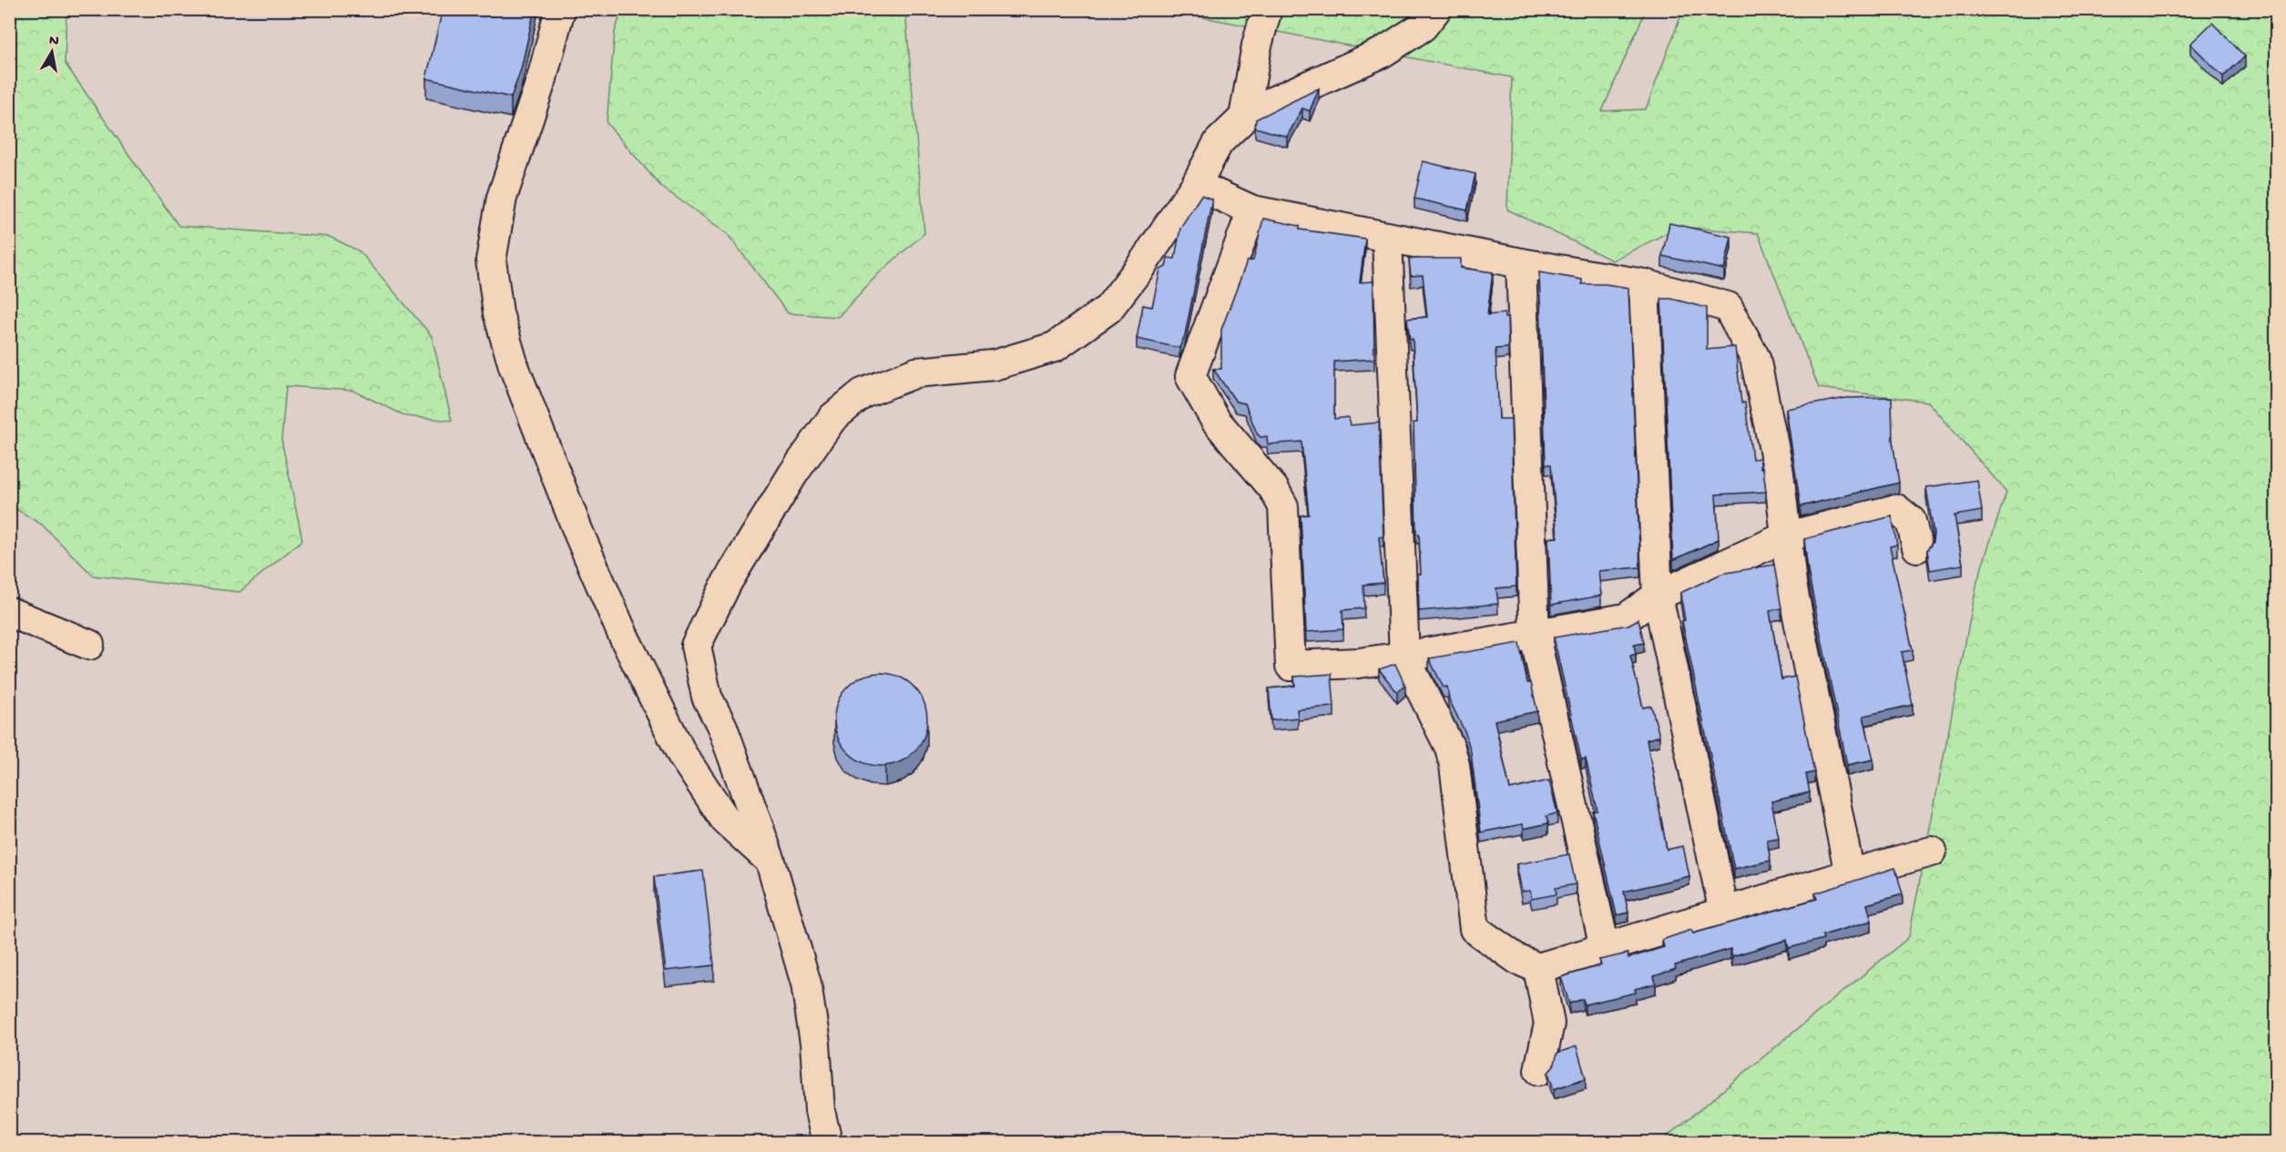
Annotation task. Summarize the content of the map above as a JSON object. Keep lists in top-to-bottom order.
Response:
{
  "north": "top"
}
